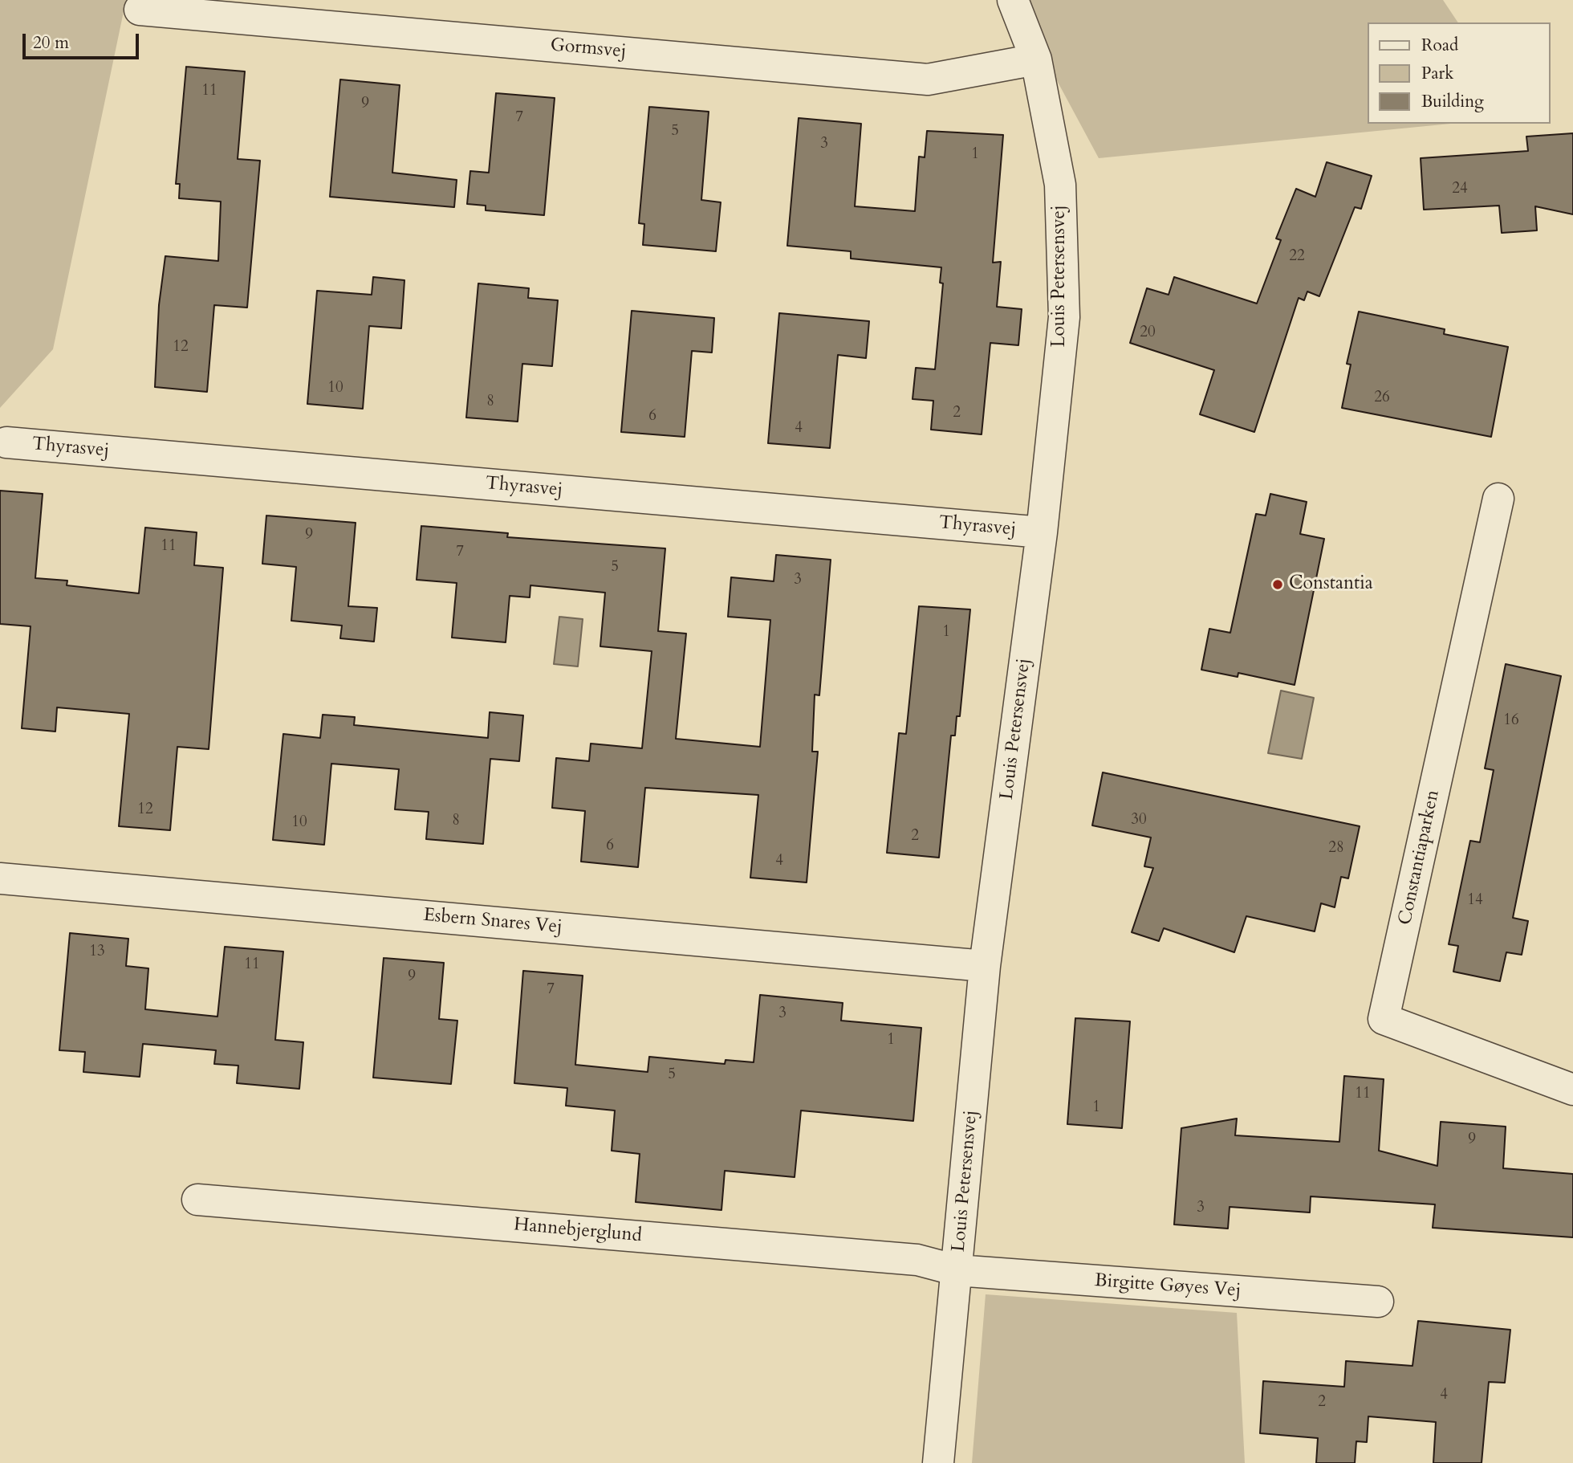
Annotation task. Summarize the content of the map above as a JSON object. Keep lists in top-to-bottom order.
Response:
{
  "streets": {
    "street": [
      "Gormsvej",
      "Louis Petersensvej",
      "Thyrasvej",
      "Constantiaparken",
      "Esbern Snares Vej",
      "Hannebjerglund",
      "Birgitte Gøyes Vej"
    ]
  },
  "crossings": [
    ["Gormsvej", "Louis Petersensvej"],
    ["Louis Petersensvej", "Thyrasvej"],
    ["Louis Petersensvej", "Esbern Snares Vej"],
    ["Louis Petersensvej", "Hannebjerglund"],
    ["Louis Petersensvej", "Birgitte Gøyes Vej"],
    ["Hannebjerglund", "Birgitte Gøyes Vej"]
  ],
  "places": ["Constantia"],
  "house_numbers": [
    "11",
    "9",
    "7",
    "5",
    "3",
    "1",
    "24",
    "22",
    "20",
    "12",
    "10",
    "26",
    "8",
    "2",
    "6",
    "4",
    "9",
    "11",
    "7",
    "5",
    "3",
    "1",
    "16",
    "12",
    "30",
    "8",
    "10",
    "2",
    "6",
    "28",
    "4",
    "14",
    "13",
    "11",
    "9",
    "7",
    "3",
    "1",
    "5",
    "11",
    "1",
    "9",
    "3",
    "4",
    "2"
  ],
  "legend": ["Road", "Park", "Building"],
  "scale_bar": "20 m"
}
